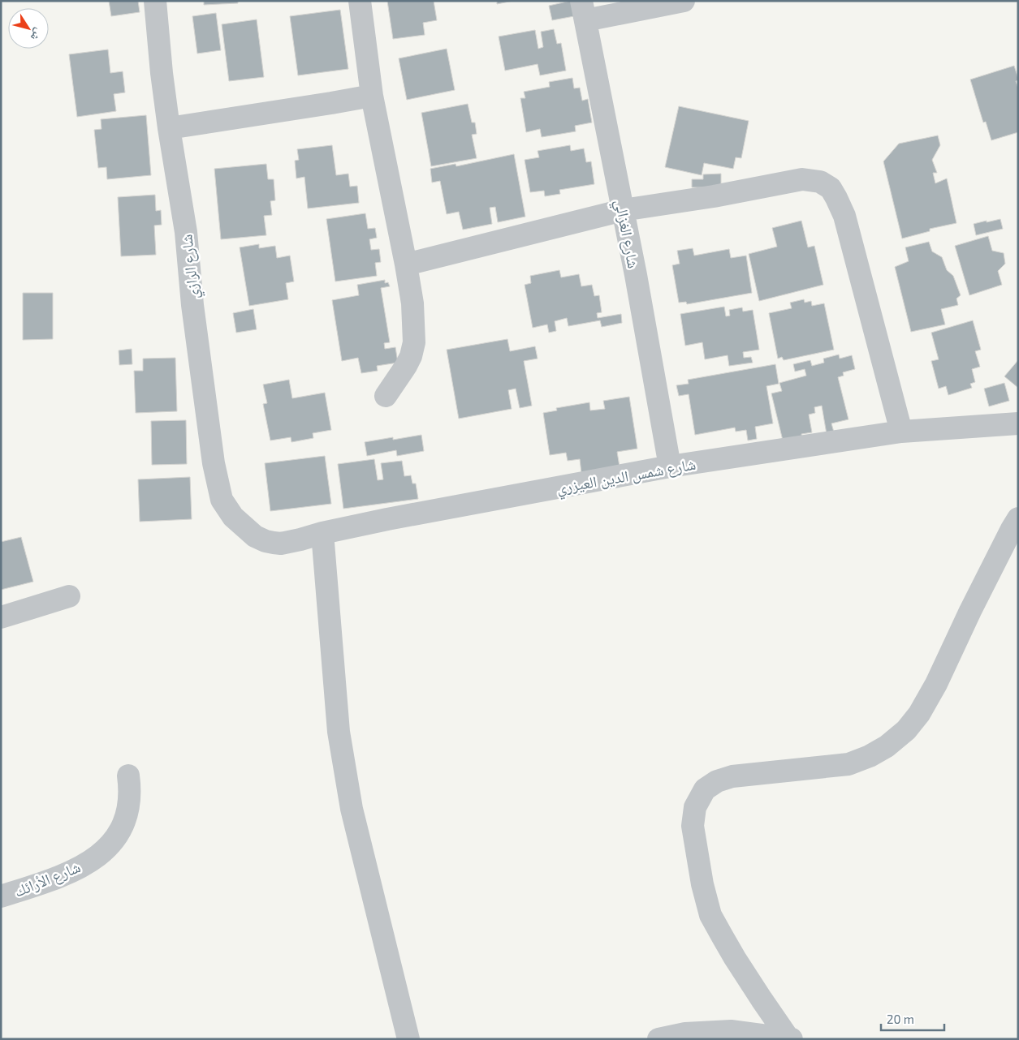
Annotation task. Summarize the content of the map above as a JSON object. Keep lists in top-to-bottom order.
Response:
{
  "streets": {
    "street": [
      "شارع الغزالي",
      "شارع الرازي",
      "شارع شمس الدين العيزري",
      "شارع الأرائك"
    ]
  },
  "crossings": [
    ["شارع الغزالي", "شارع شمس الدين العيزري"],
    ["شارع الرازي", "شارع شمس الدين العيزري"]
  ],
  "scale_bar": "20 m",
  "north": "bottom right"
}
